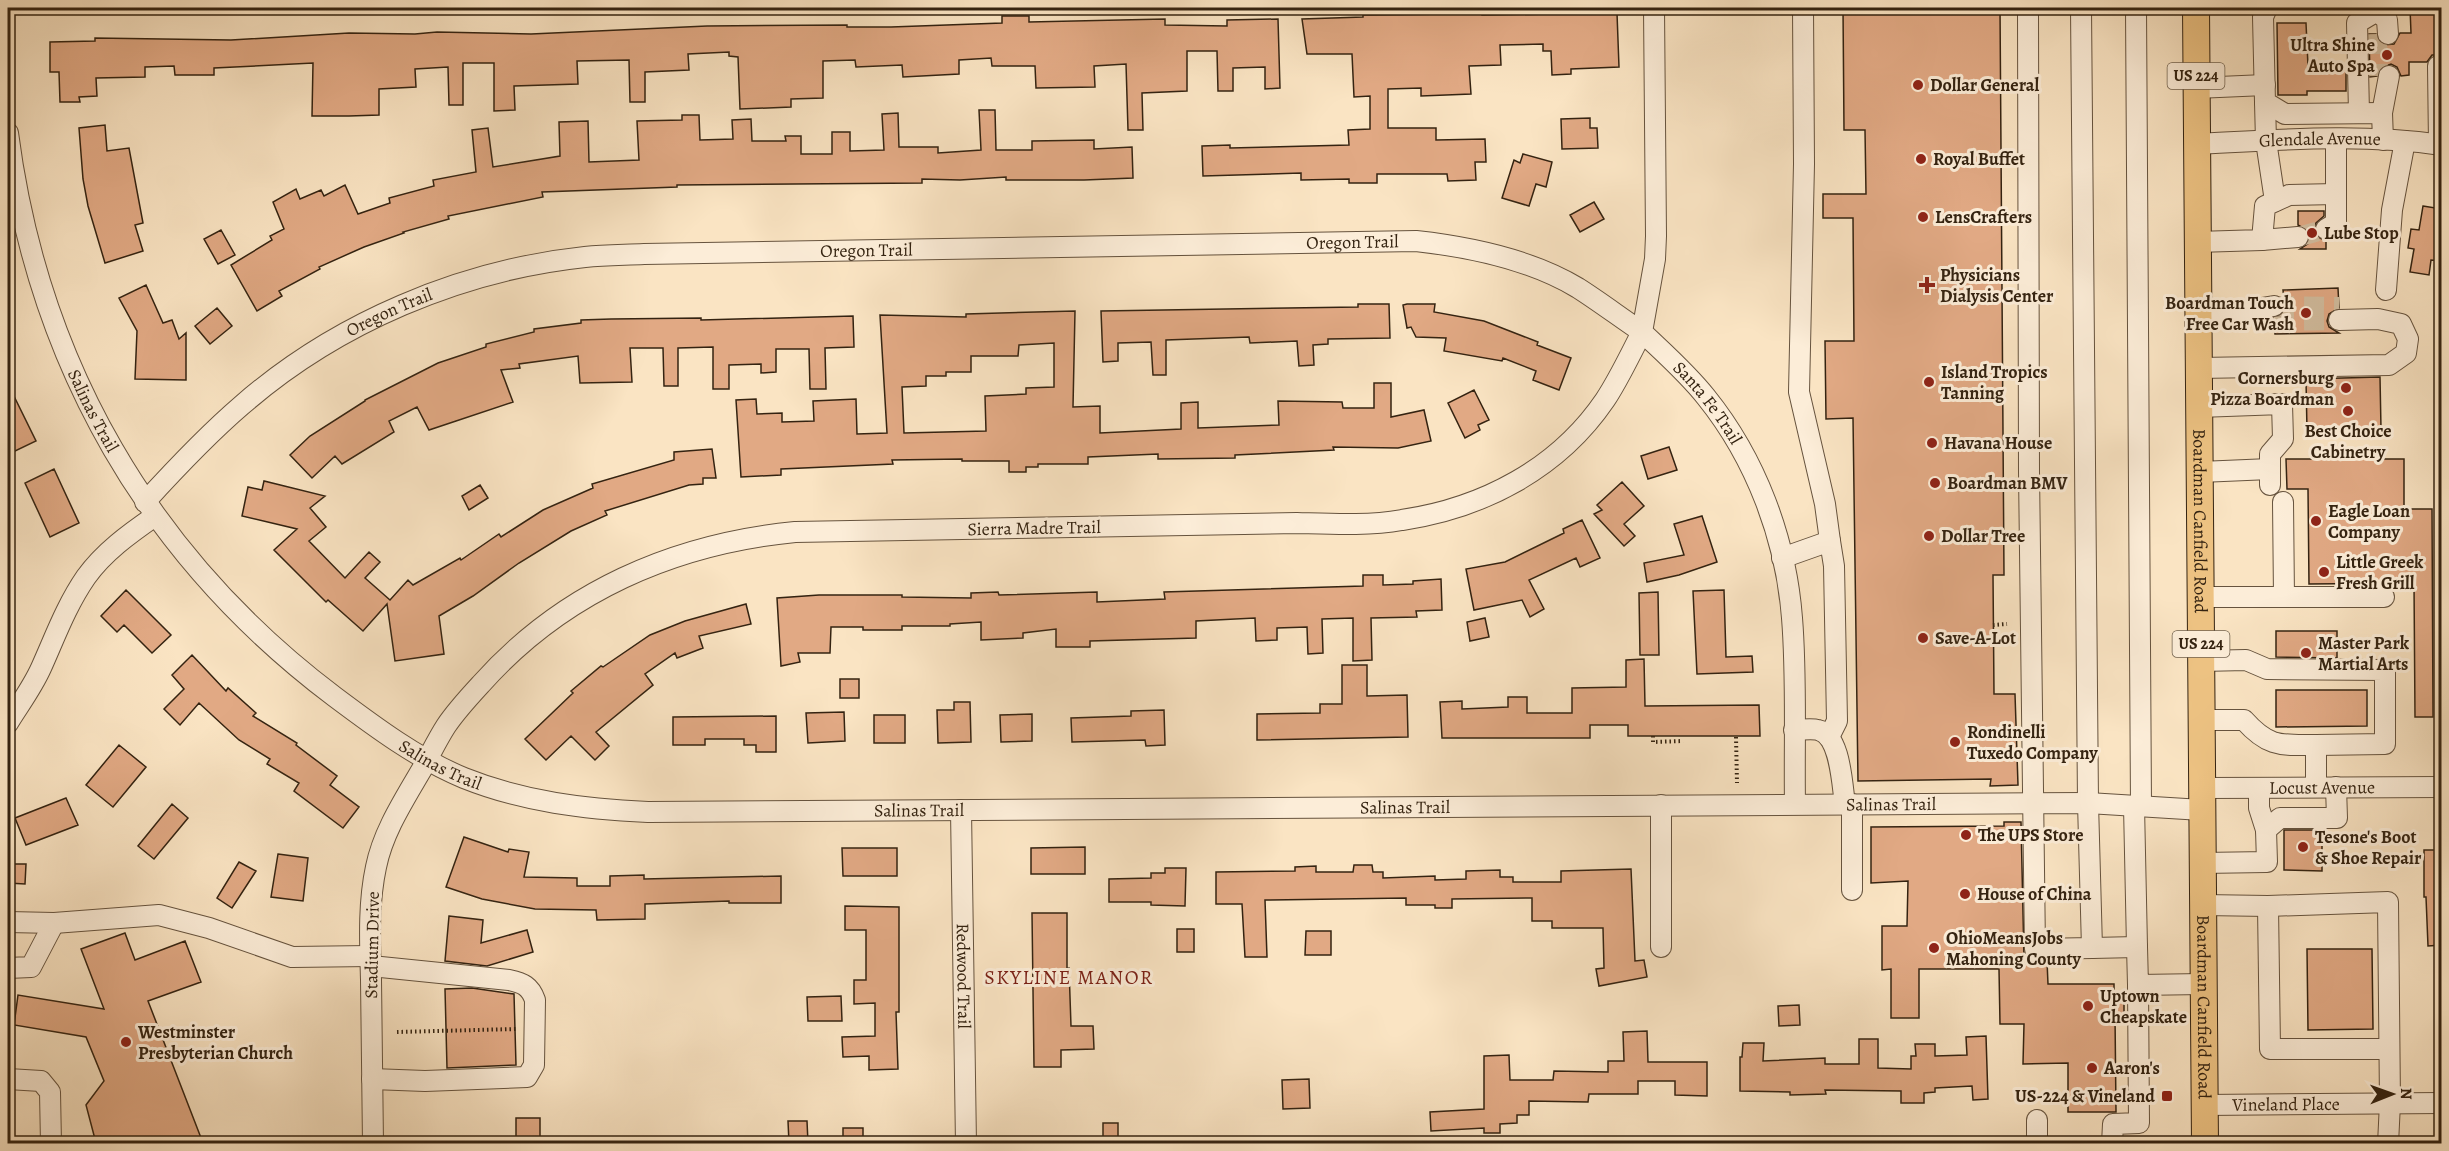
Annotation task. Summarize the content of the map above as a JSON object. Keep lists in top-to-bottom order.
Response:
{
  "streets": {
    "main road": ["US 224", "Boardman Canfield Road"],
    "street": [
      "Glendale Avenue",
      "Oregon Trail",
      "Santa Fe Trail",
      "Salinas Trail",
      "Sierra Madre Trail",
      "Locust Avenue",
      "Stadium Drive",
      "Redwood Trail",
      "Vineland Place"
    ]
  },
  "crossings": [
    ["Glendale Avenue", "Boardman Canfield Road"],
    ["Oregon Trail", "Santa Fe Trail"],
    ["Oregon Trail", "Salinas Trail"],
    ["Oregon Trail", "Sierra Madre Trail"],
    ["Santa Fe Trail", "Salinas Trail"],
    ["Santa Fe Trail", "Sierra Madre Trail"],
    ["Salinas Trail", "Boardman Canfield Road"],
    ["Salinas Trail", "Sierra Madre Trail"],
    ["Salinas Trail", "Locust Avenue"],
    ["Salinas Trail", "Stadium Drive"],
    ["Salinas Trail", "Redwood Trail"],
    ["Boardman Canfield Road", "Locust Avenue"],
    ["Boardman Canfield Road", "Vineland Place"],
    ["Sierra Madre Trail", "Stadium Drive"]
  ],
  "districts": ["SKYLINE MANOR"],
  "places": {
    "other": [
      "Ultra Shine Auto Spa",
      "Dollar General",
      "Royal Buffet",
      "LensCrafters",
      "Lube Stop",
      "Boardman Touch Free Car Wash",
      "Island Tropics Tanning",
      "Cornersburg Pizza Boardman",
      "Best Choice Cabinetry",
      "Havana House",
      "Boardman BMV",
      "Eagle Loan Company",
      "Dollar Tree",
      "Little Greek Fresh Grill",
      "Save-A-Lot",
      "Master Park Martial Arts",
      "Rondinelli Tuxedo Company",
      "The UPS Store",
      "Tesone's Boot & Shoe Repair",
      "House of China",
      "OhioMeansJobs Mahoning County",
      "Uptown Cheapskate",
      "Westminster Presbyterian Church",
      "Aaron's"
    ],
    "health": ["Physicians Dialysis Center"],
    "transit": ["US-224 & Vineland"]
  },
  "north": "right"
}
